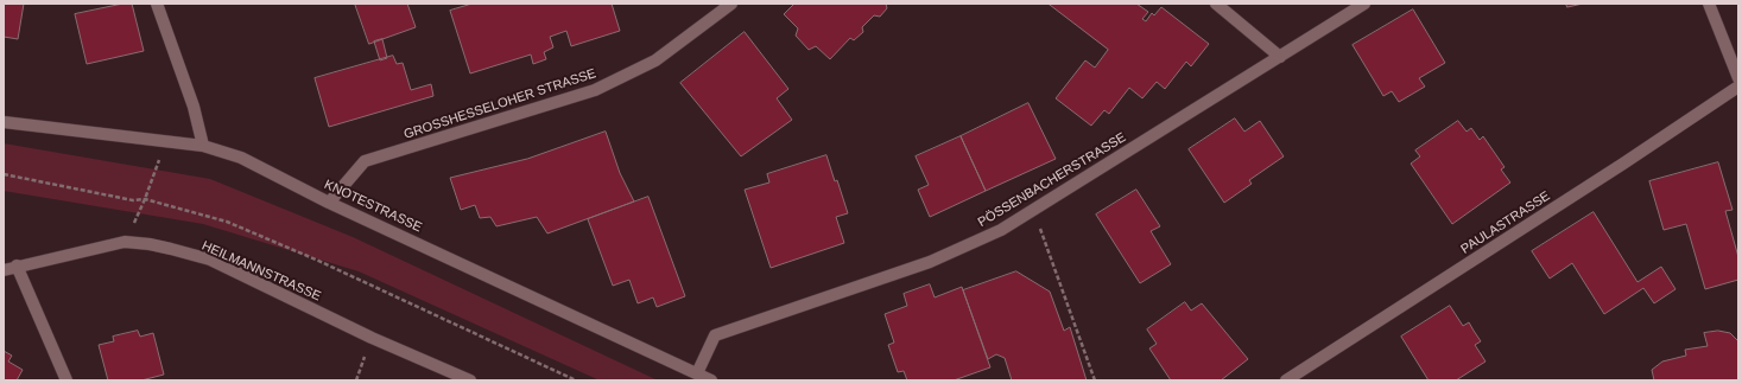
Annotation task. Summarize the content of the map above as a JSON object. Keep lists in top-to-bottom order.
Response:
{
  "streets": {
    "street": [
      "GROSSHESSELOHER STRASSE",
      "PÖSSENBACHERSTRASSE",
      "KNOTESTRASSE",
      "PAULASTRASSE",
      "HEILMANNSTRASSE"
    ]
  },
  "crossings": [
    ["GROSSHESSELOHER STRASSE", "KNOTESTRASSE"],
    ["PÖSSENBACHERSTRASSE", "KNOTESTRASSE"]
  ]
}
